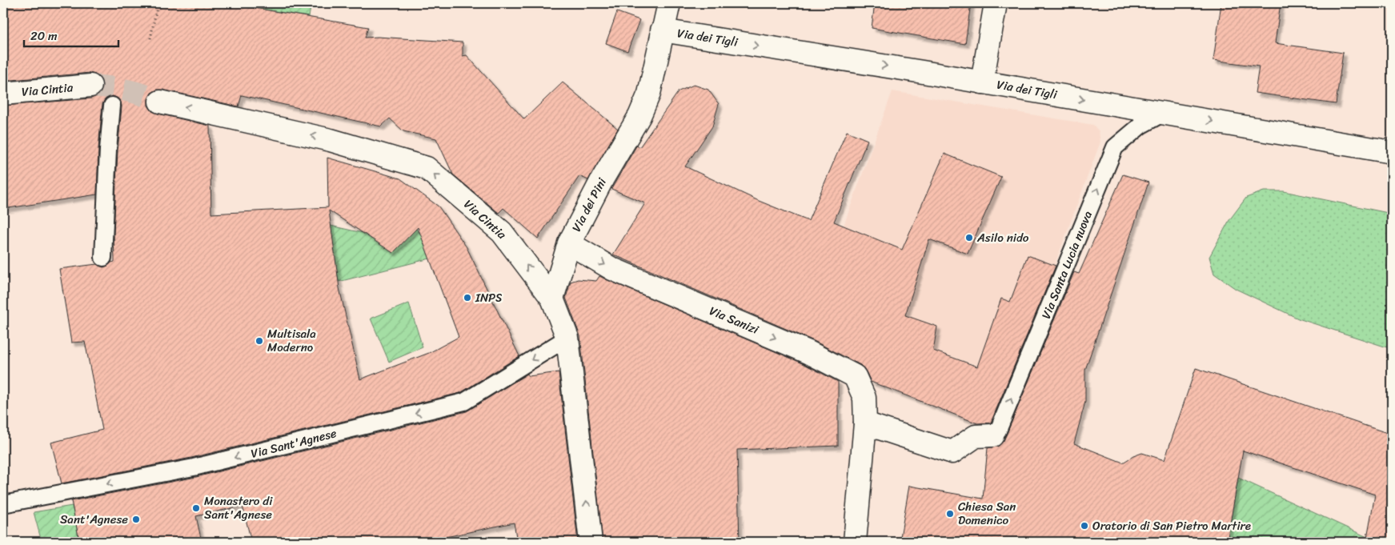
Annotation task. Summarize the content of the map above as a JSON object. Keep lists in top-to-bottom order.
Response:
{
  "streets": {
    "street": [
      "Via dei Tigli",
      "Via Cintia",
      "Via dei Pini",
      "Via Sanizi"
    ],
    "lane": ["Via Santa Lucia nuova", "Via Sant'Agnese"]
  },
  "crossings": [
    ["Via dei Tigli", "Via dei Pini"],
    ["Via dei Tigli", "Via Santa Lucia nuova"],
    ["Via Cintia", "Via dei Pini"],
    ["Via Cintia", "Via Sant'Agnese"],
    ["Via dei Pini", "Via Sanizi"]
  ],
  "one_way": [
    "Via dei Tigli",
    "Via Cintia",
    "Via Santa Lucia nuova",
    "Via Sanizi",
    "Via Sant'Agnese"
  ],
  "places": [
    "Asilo nido",
    "INPS",
    "Multisala Moderno",
    "Monastero di Sant'Agnese",
    "Chiesa San Domenico",
    "Sant'Agnese",
    "Oratorio di San Pietro Martire"
  ],
  "scale_bar": "20 m"
}
